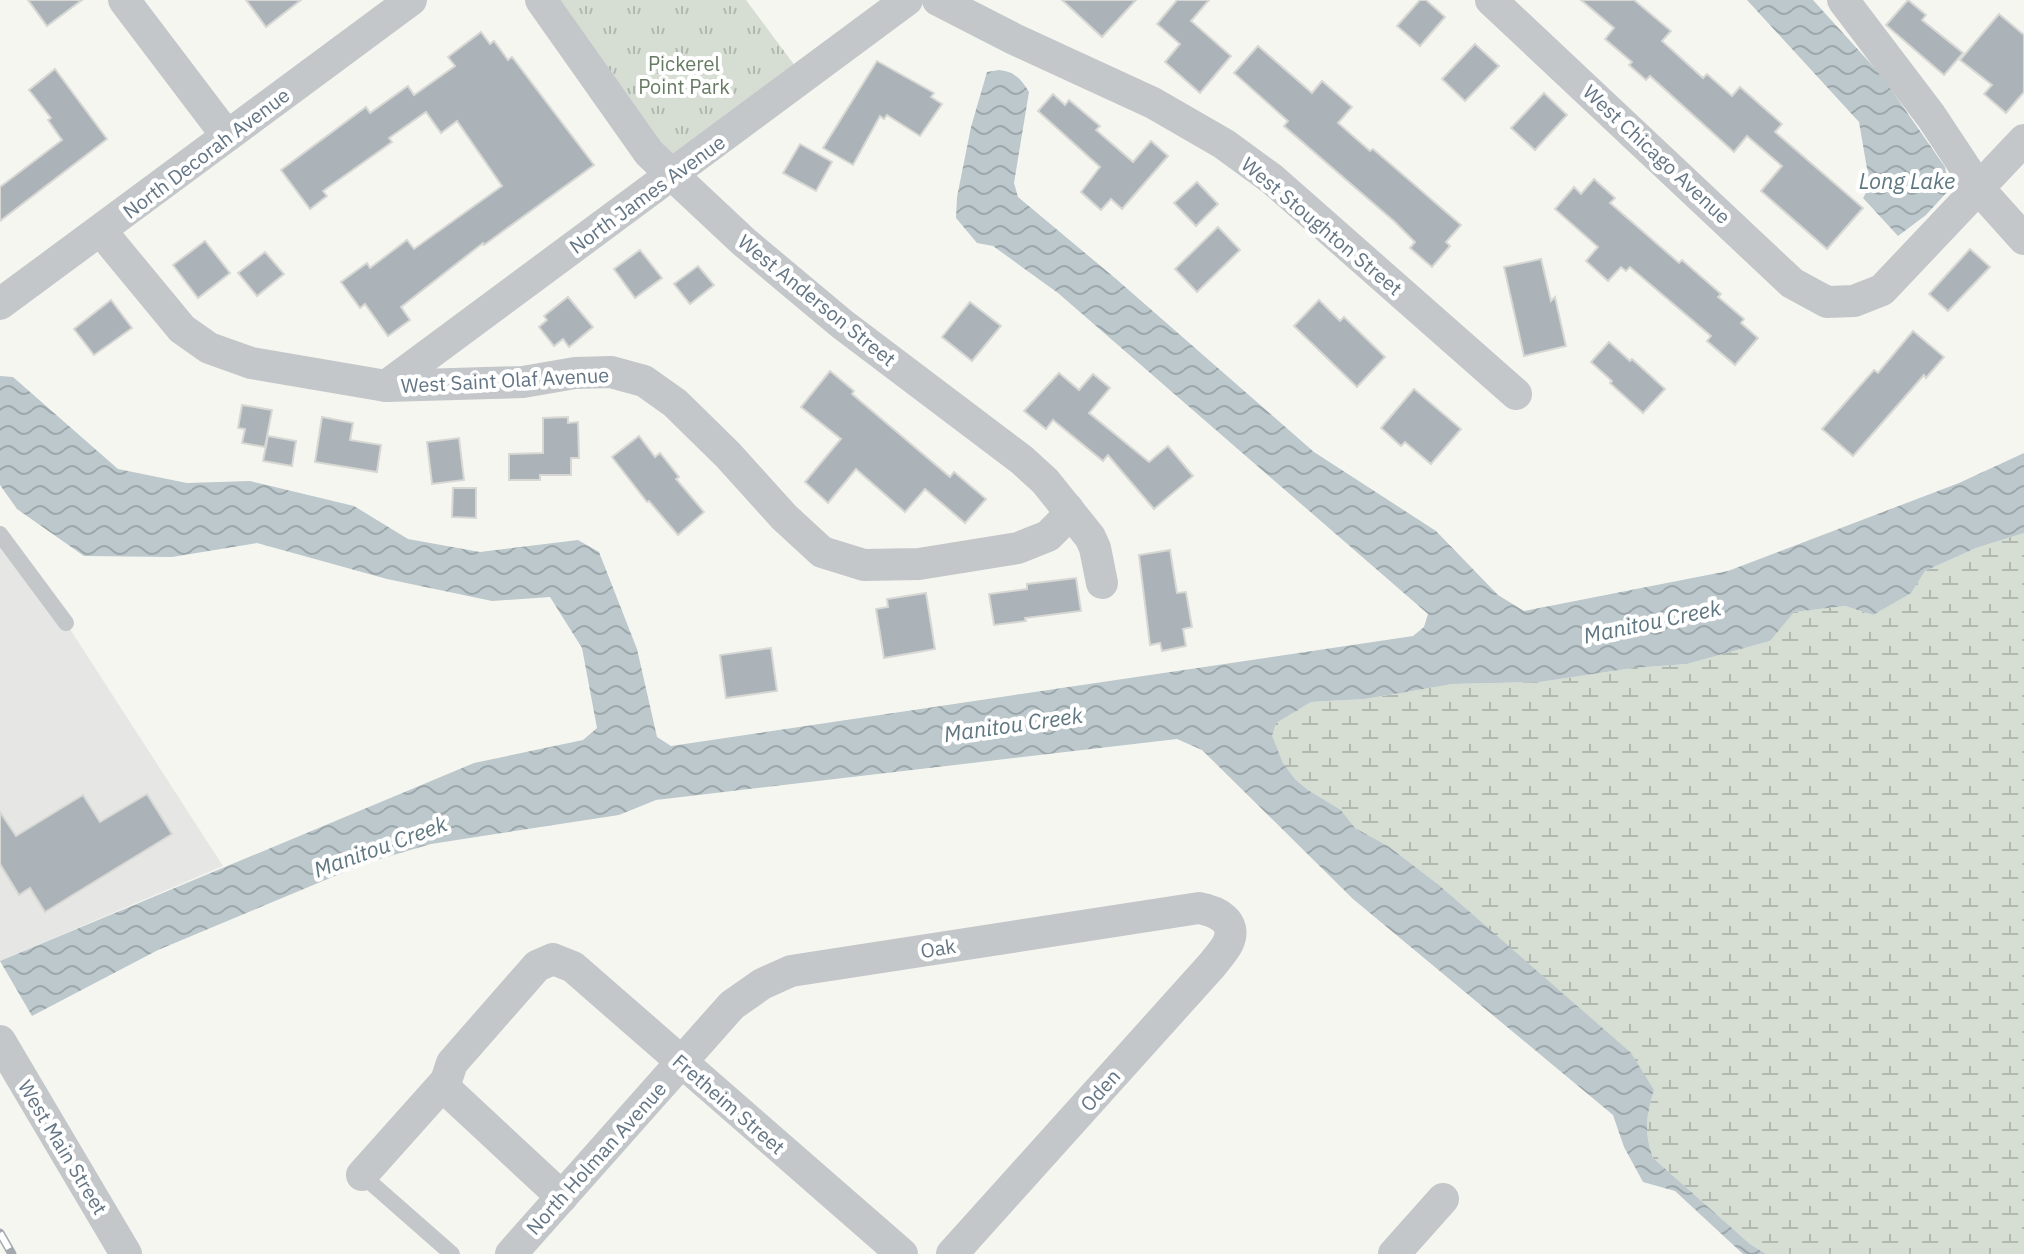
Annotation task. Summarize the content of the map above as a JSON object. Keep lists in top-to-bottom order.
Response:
{
  "streets": {
    "street": [
      "North Decorah Avenue",
      "West Chicago Avenue",
      "North James Avenue",
      "West Stoughton Street",
      "West Anderson Street",
      "West Saint Olaf Avenue",
      "Oak",
      "Oden",
      "Fretheim Street",
      "West Main Street",
      "North Holman Avenue"
    ]
  },
  "crossings": [
    ["North Decorah Avenue", "West Saint Olaf Avenue"],
    ["North James Avenue", "West Anderson Street"],
    ["North James Avenue", "West Saint Olaf Avenue"],
    ["West Anderson Street", "West Saint Olaf Avenue"],
    ["Oak", "Oden"],
    ["Oak", "Fretheim Street"],
    ["Oak", "North Holman Avenue"],
    ["Fretheim Street", "North Holman Avenue"]
  ],
  "water": ["Long Lake", "Manitou Creek"],
  "parks": ["Pickerel Point Park"]
}
